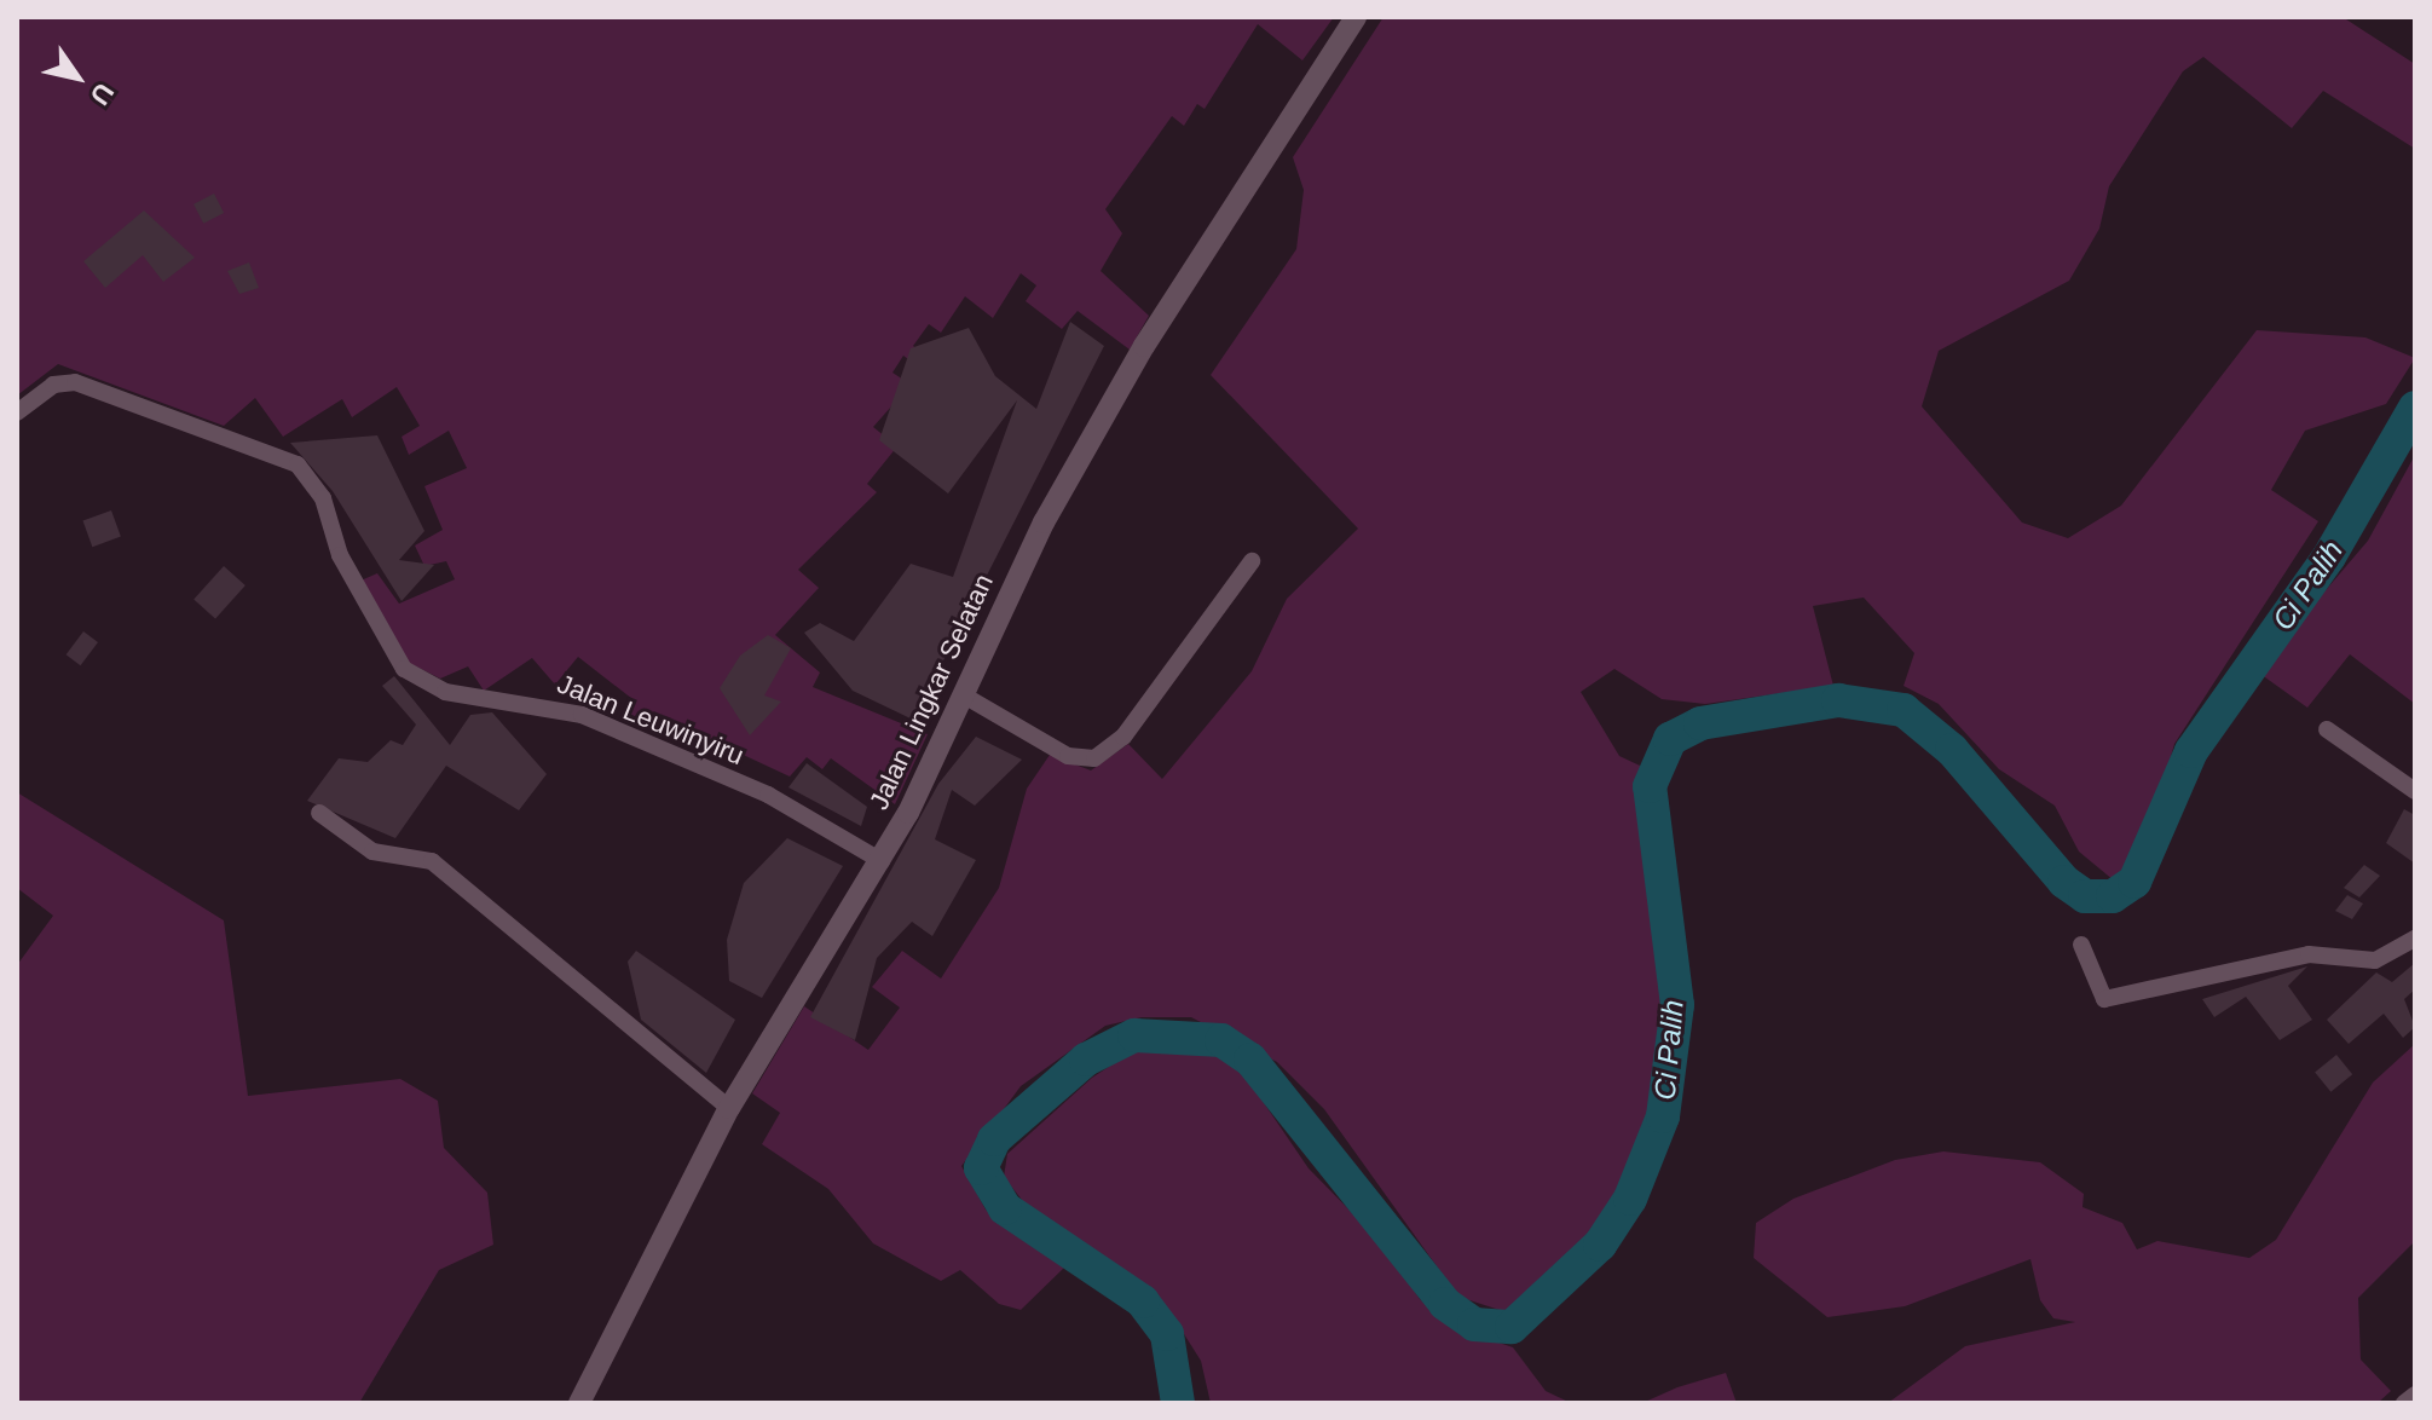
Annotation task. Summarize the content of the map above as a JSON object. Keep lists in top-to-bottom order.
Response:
{
  "streets": {
    "street": ["Jalan Lingkar Selatan", "Jalan Leuwinyiru"]
  },
  "crossings": [
    ["Jalan Lingkar Selatan", "Jalan Leuwinyiru"]
  ],
  "water": ["Ci Palih"],
  "north": "bottom right"
}
